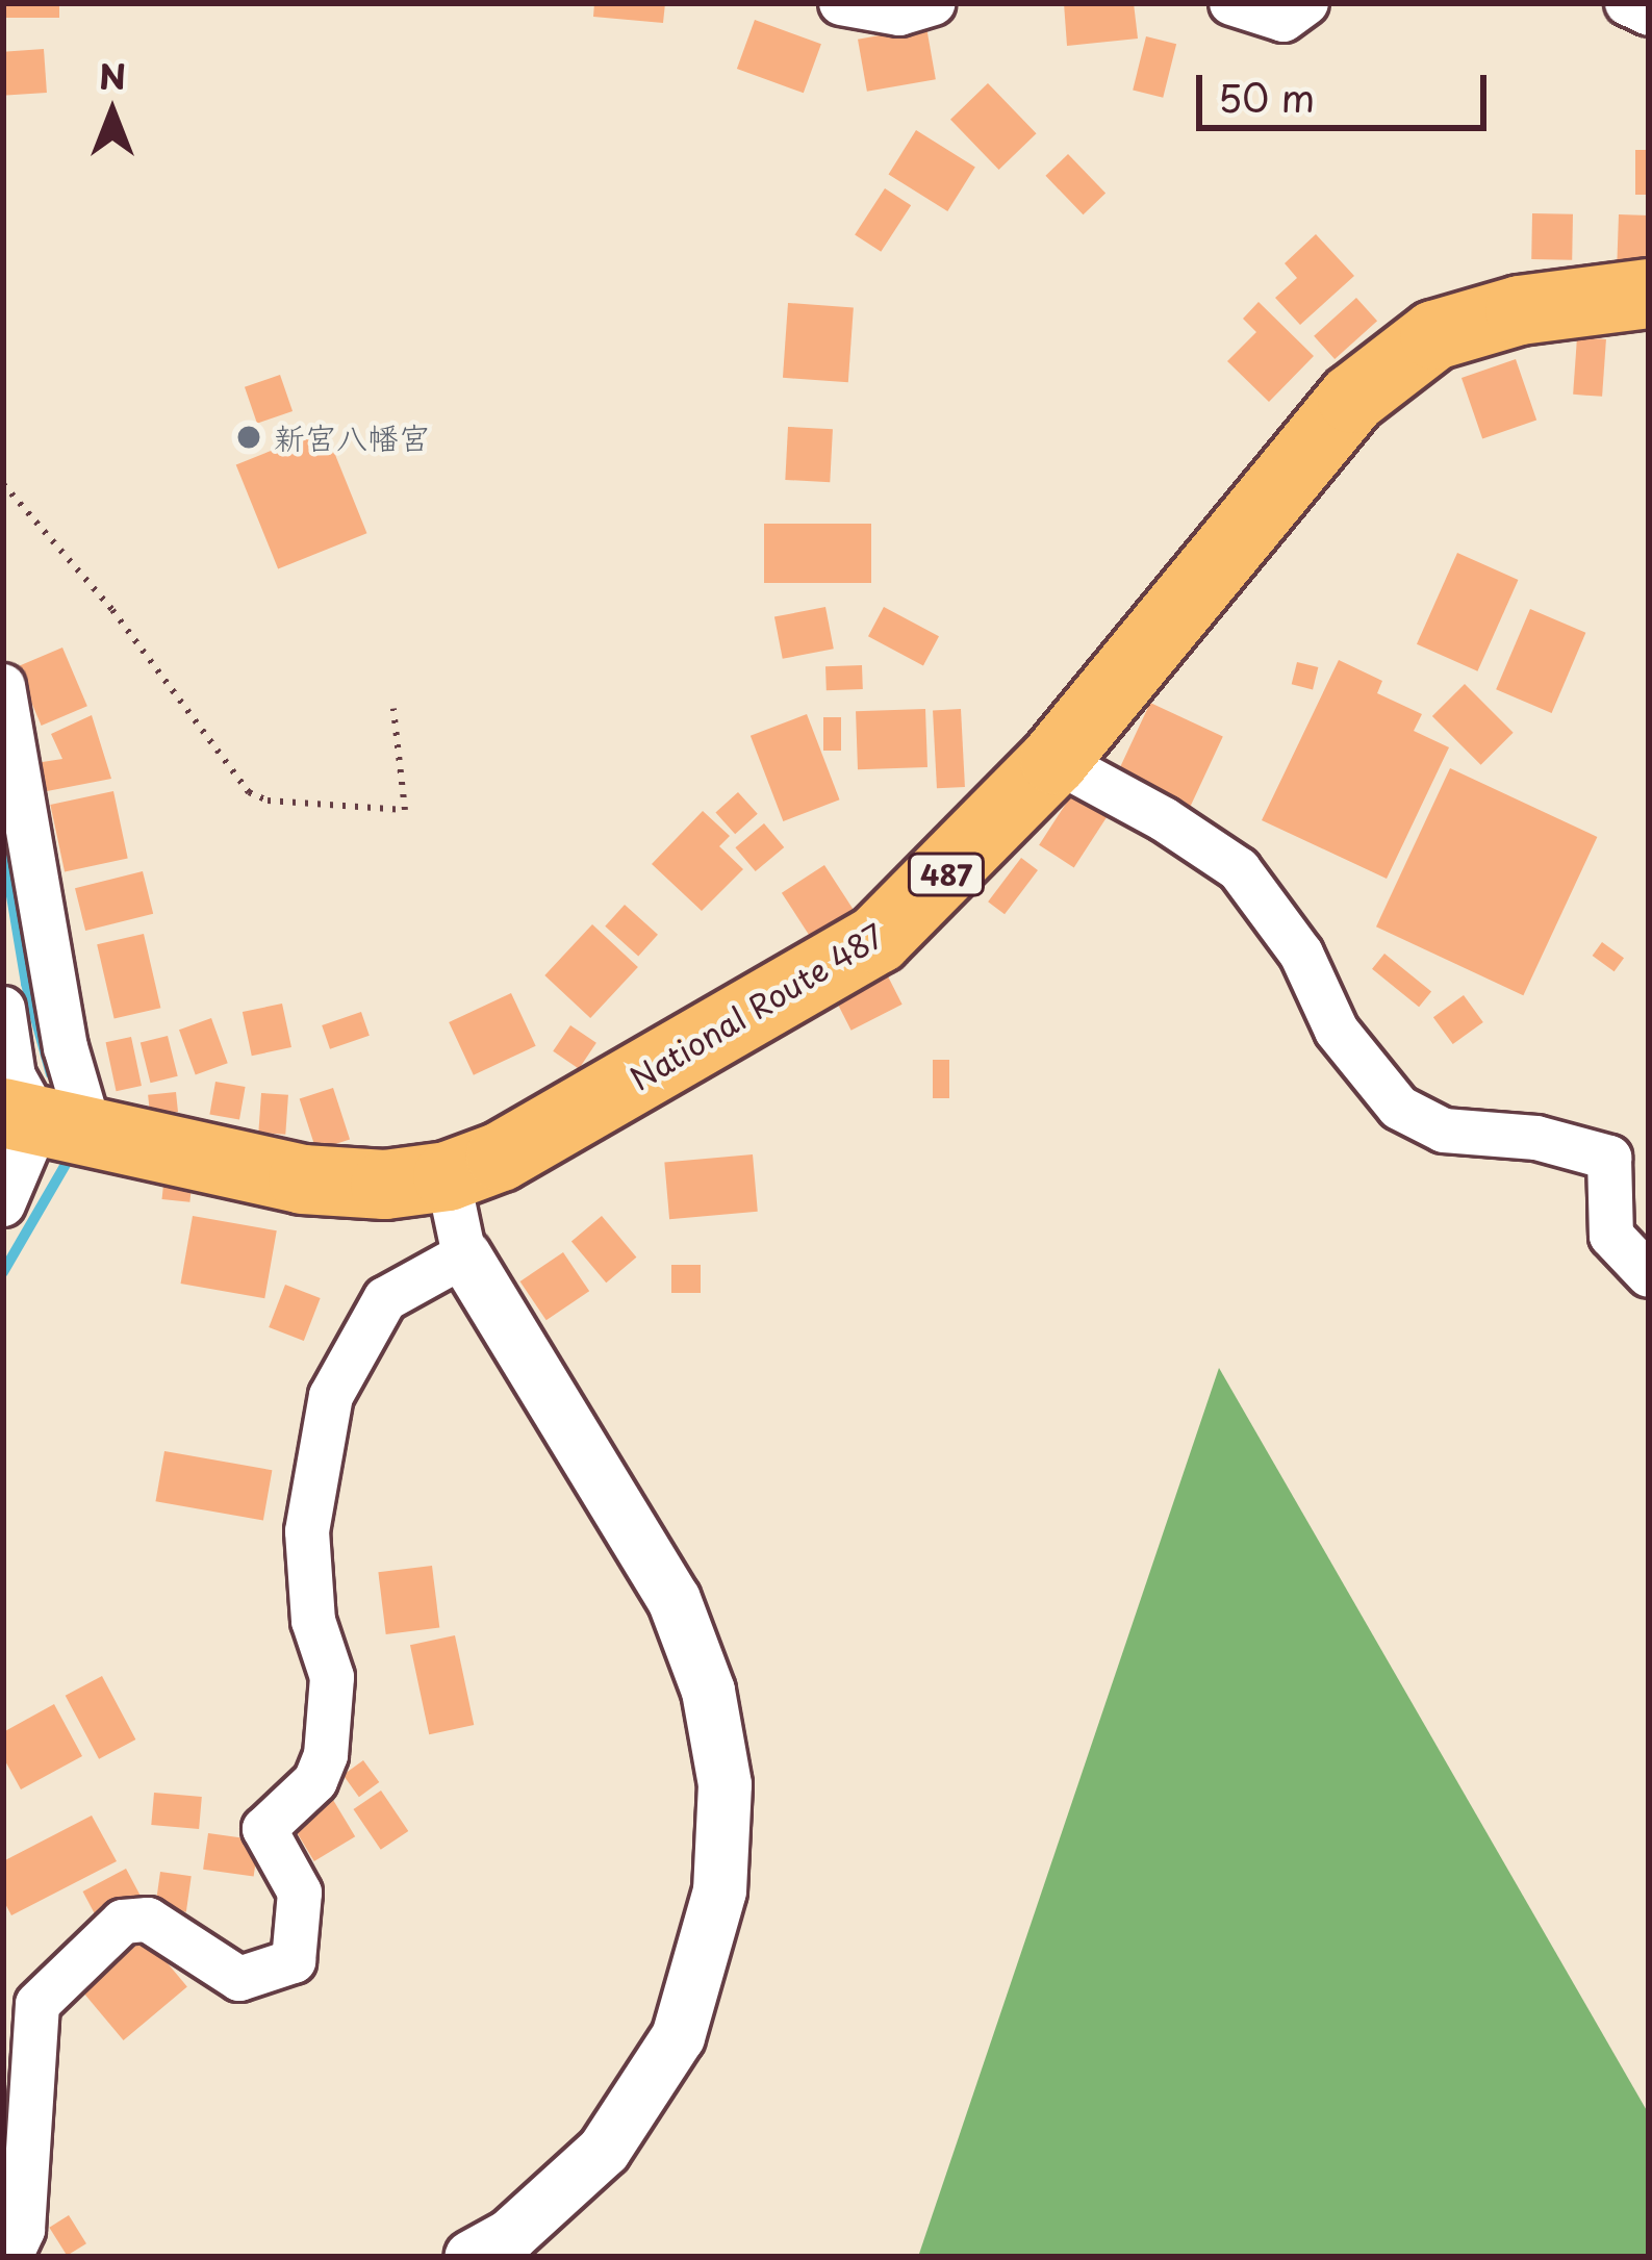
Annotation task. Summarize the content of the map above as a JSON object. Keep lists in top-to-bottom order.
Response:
{
  "streets": {
    "highway": ["487", "National Route 487"]
  },
  "places": ["新宮八幡宮"],
  "scale_bar": "50 m",
  "north": "top"
}
